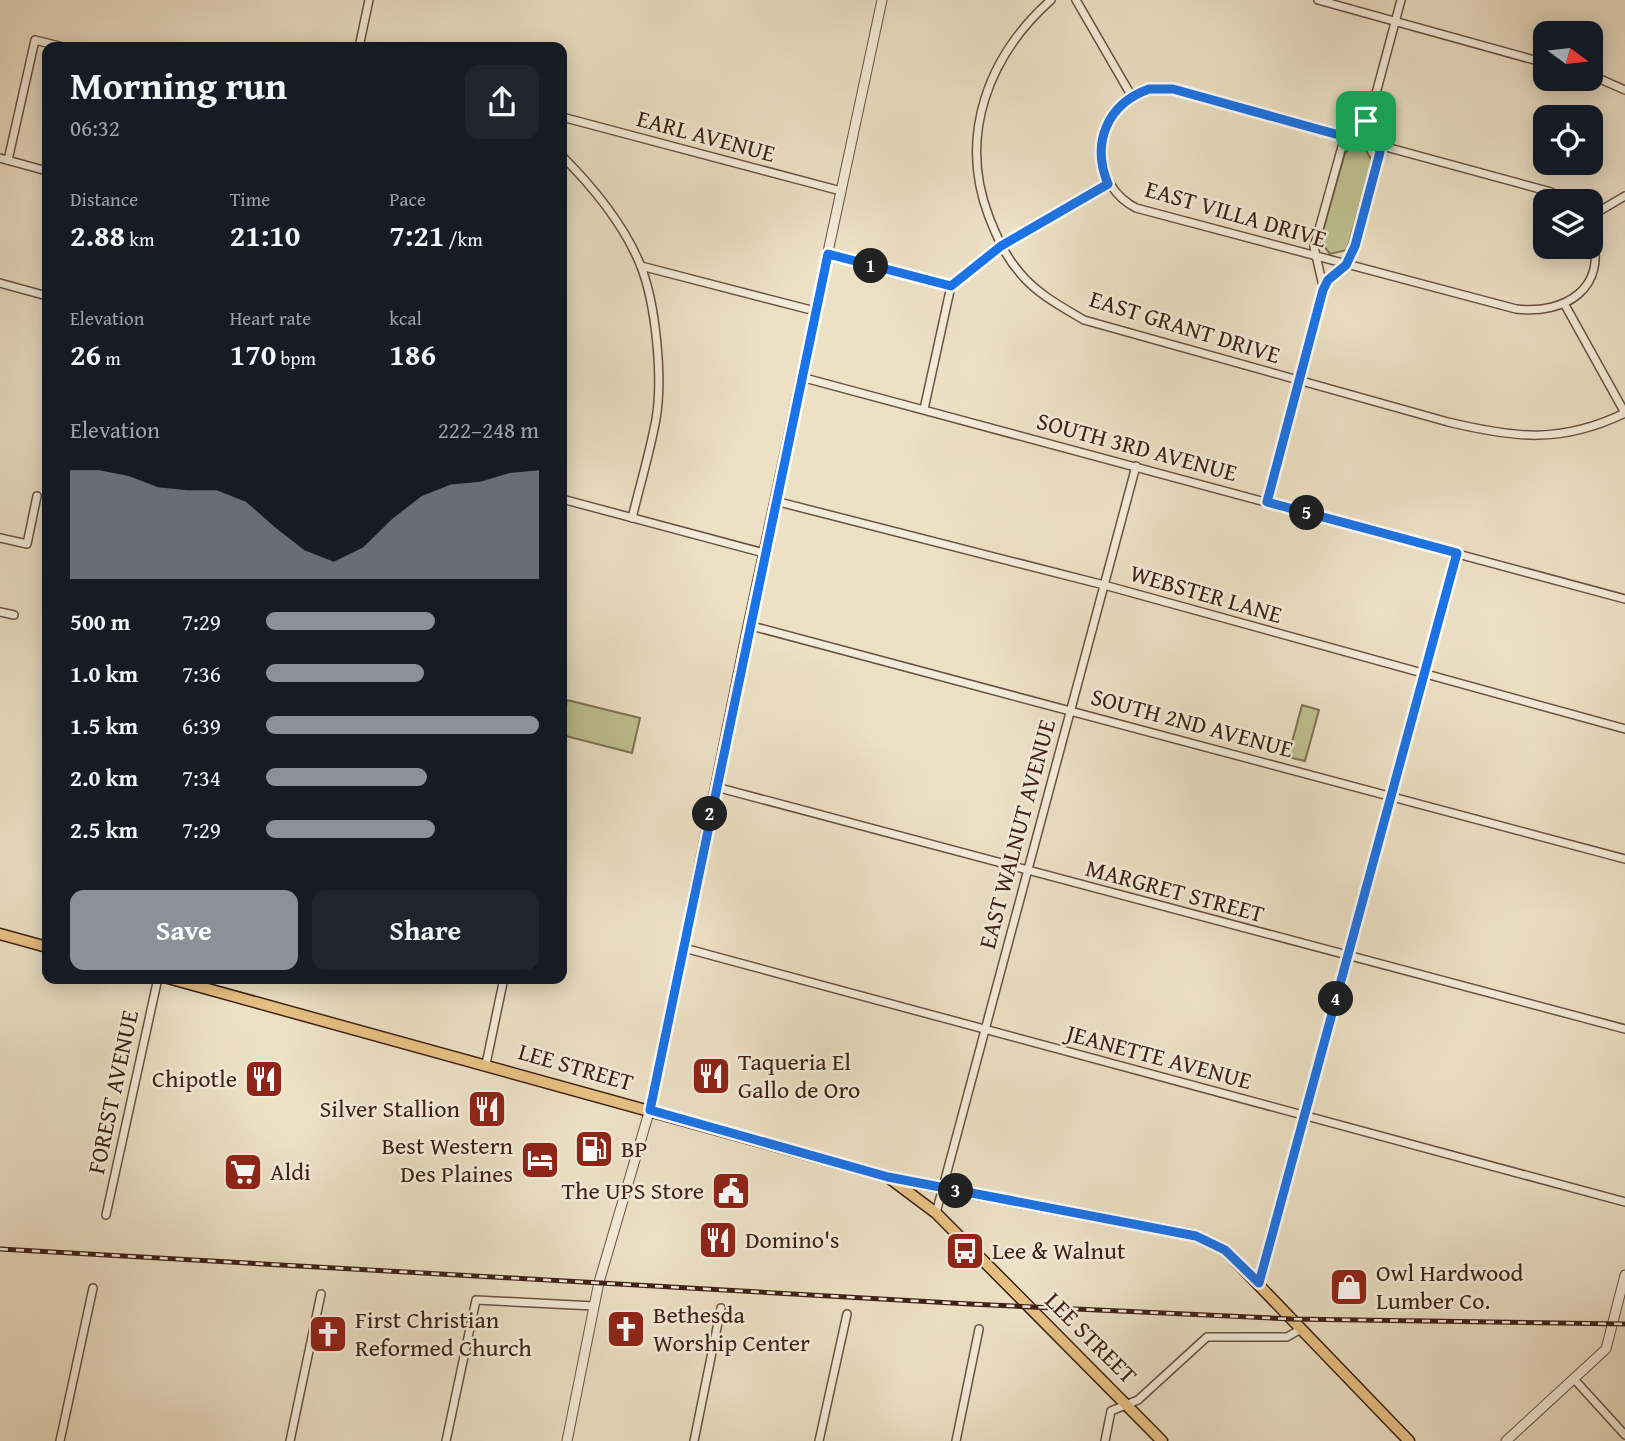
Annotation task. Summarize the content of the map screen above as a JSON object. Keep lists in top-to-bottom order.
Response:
{
  "streets": {
    "main road": ["LEE STREET"],
    "street": [
      "EARL AVENUE",
      "EAST VILLA DRIVE",
      "EAST GRANT DRIVE",
      "SOUTH 3RD AVENUE",
      "WEBSTER LANE",
      "SOUTH 2ND AVENUE",
      "EAST WALNUT AVENUE",
      "MARGRET STREET",
      "JEANETTE AVENUE",
      "FOREST AVENUE"
    ]
  },
  "crossings": [
    ["SOUTH 3RD AVENUE", "EAST WALNUT AVENUE"],
    ["WEBSTER LANE", "EAST WALNUT AVENUE"],
    ["SOUTH 2ND AVENUE", "EAST WALNUT AVENUE"],
    ["EAST WALNUT AVENUE", "MARGRET STREET"],
    ["EAST WALNUT AVENUE", "JEANETTE AVENUE"],
    ["EAST WALNUT AVENUE", "LEE STREET"]
  ],
  "places": {
    "restaurant": [
      "Taqueria El Gallo de Oro",
      "Chipotle",
      "Silver Stallion",
      "Domino's"
    ],
    "fuel station": ["BP"],
    "hotel": ["Best Western Des Plaines"],
    "supermarket": ["Aldi"],
    "public building": ["The UPS Store"],
    "bus stop": ["Lee & Walnut"],
    "shop": ["Owl Hardwood Lumber Co."],
    "church": ["Bethesda Worship Center", "First Christian Reformed Church"]
  },
  "north": "right",
  "page": {
    "heading": ["Morning run", "06:32"],
    "stats": [
      ["Distance", "2.88 km"],
      ["Time", "21:10"],
      ["Pace", "7:21 /km"],
      ["Elevation", "26 m"],
      ["Heart rate", "170 bpm"],
      ["kcal", "186"]
    ],
    "pins": [
      "1",
      "5",
      "2",
      "4",
      "3"
    ],
    "chart": ["Elevation", "222–248 m"],
    "list": [
      {
        "name": "500 m",
        "note": "7:29"
      },
      {
        "name": "1.0 km",
        "note": "7:36"
      },
      {
        "name": "1.5 km",
        "note": "6:39"
      },
      {
        "name": "2.0 km",
        "note": "7:34"
      },
      {
        "name": "2.5 km",
        "note": "7:29"
      }
    ],
    "buttons": ["Save", "Share"]
  }
}
